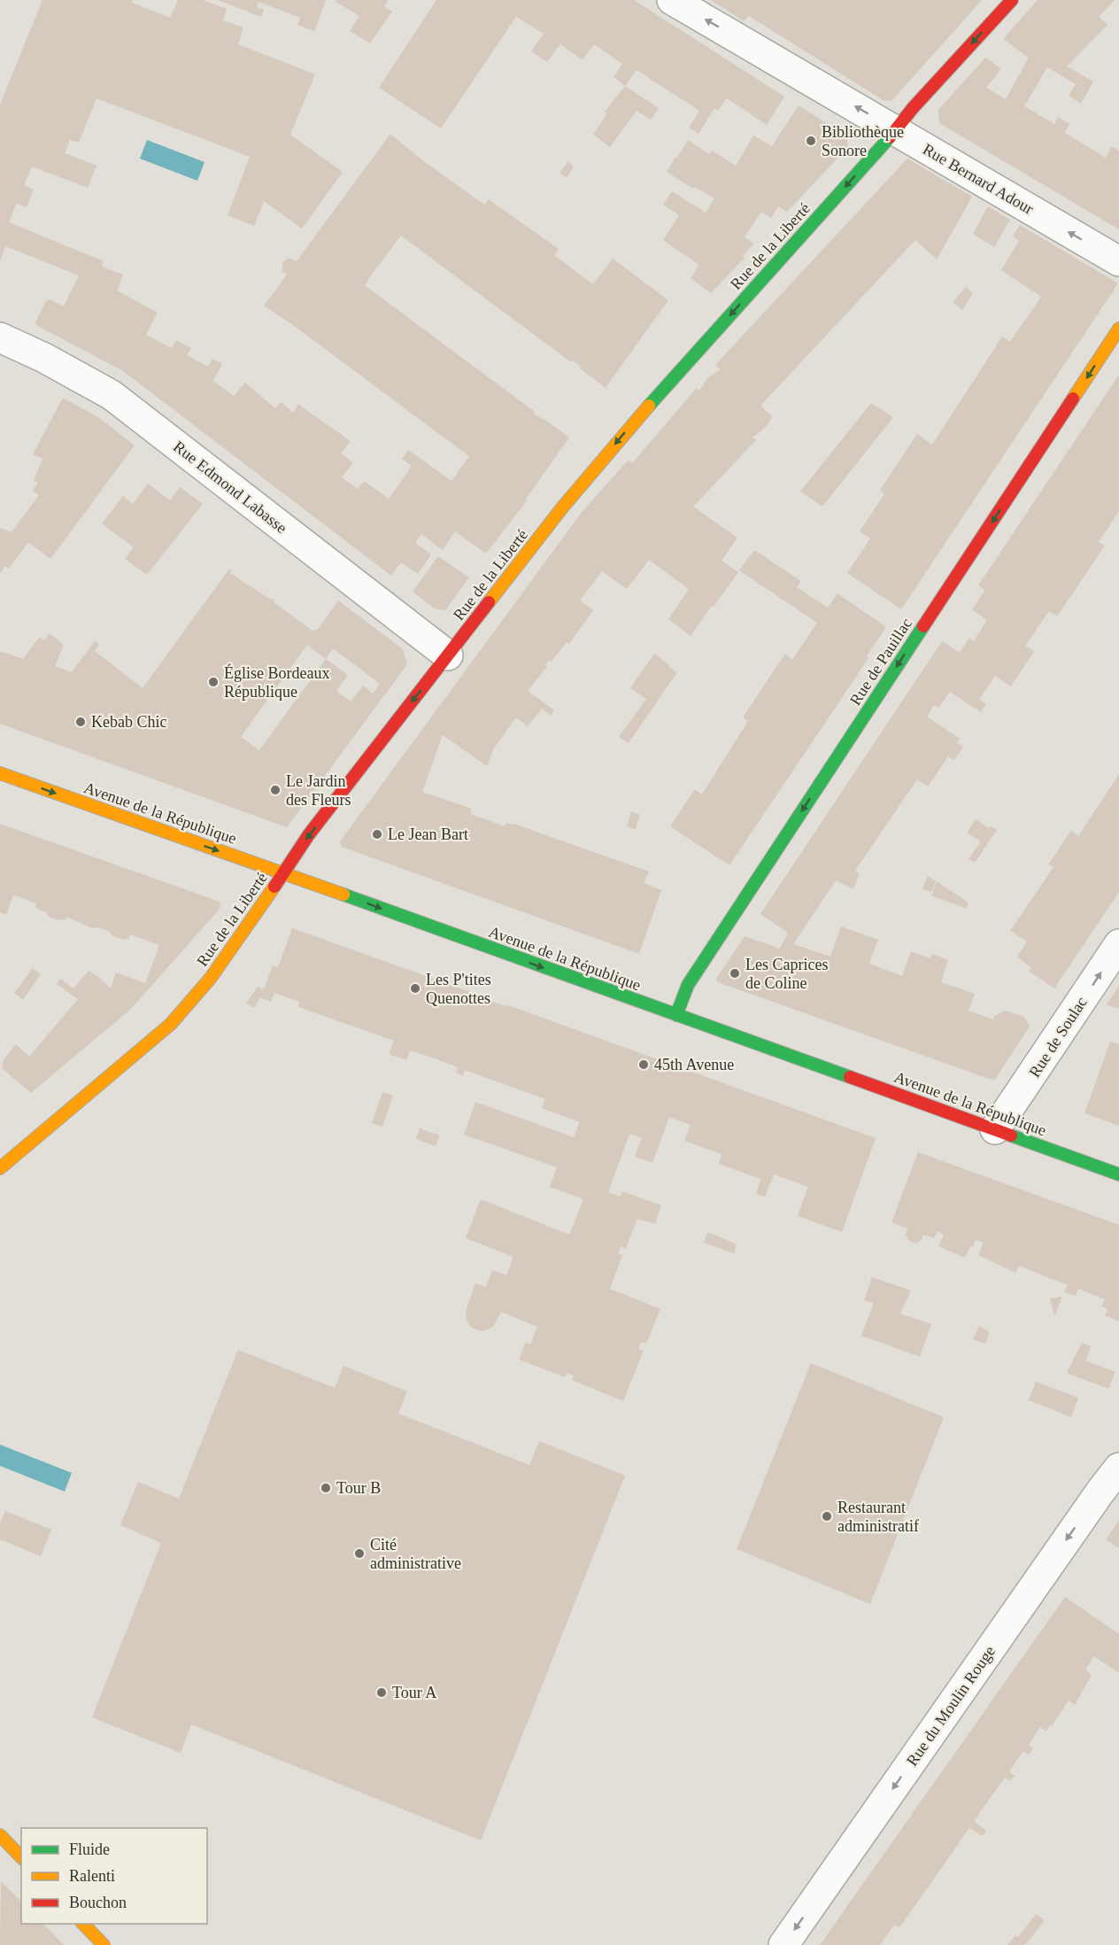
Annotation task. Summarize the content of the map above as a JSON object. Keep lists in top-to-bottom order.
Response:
{
  "streets": {
    "street": [
      "Rue Bernard Adour",
      "Rue de la Liberté",
      "Rue Edmond Labasse",
      "Rue de Pauillac",
      "Avenue de la République",
      "Rue de Soulac",
      "Rue du Moulin Rouge"
    ]
  },
  "crossings": [
    ["Rue Bernard Adour", "Rue de la Liberté"],
    ["Rue de la Liberté", "Rue Edmond Labasse"],
    ["Rue de la Liberté", "Avenue de la République"],
    ["Rue de Pauillac", "Avenue de la République"],
    ["Avenue de la République", "Rue de Soulac"]
  ],
  "one_way": [
    "Rue Bernard Adour",
    "Rue de la Liberté",
    "Rue de Pauillac",
    "Avenue de la République",
    "Rue de Soulac",
    "Rue du Moulin Rouge"
  ],
  "places": [
    "Bibliothèque Sonore",
    "Église Bordeaux République",
    "Kebab Chic",
    "Le Jardin des Fleurs",
    "Le Jean Bart",
    "Les Caprices de Coline",
    "Les P'tites Quenottes",
    "45th Avenue",
    "Tour B",
    "Restaurant administratif",
    "Cité administrative",
    "Tour A"
  ],
  "legend": ["Fluide", "Ralenti", "Bouchon"]
}
